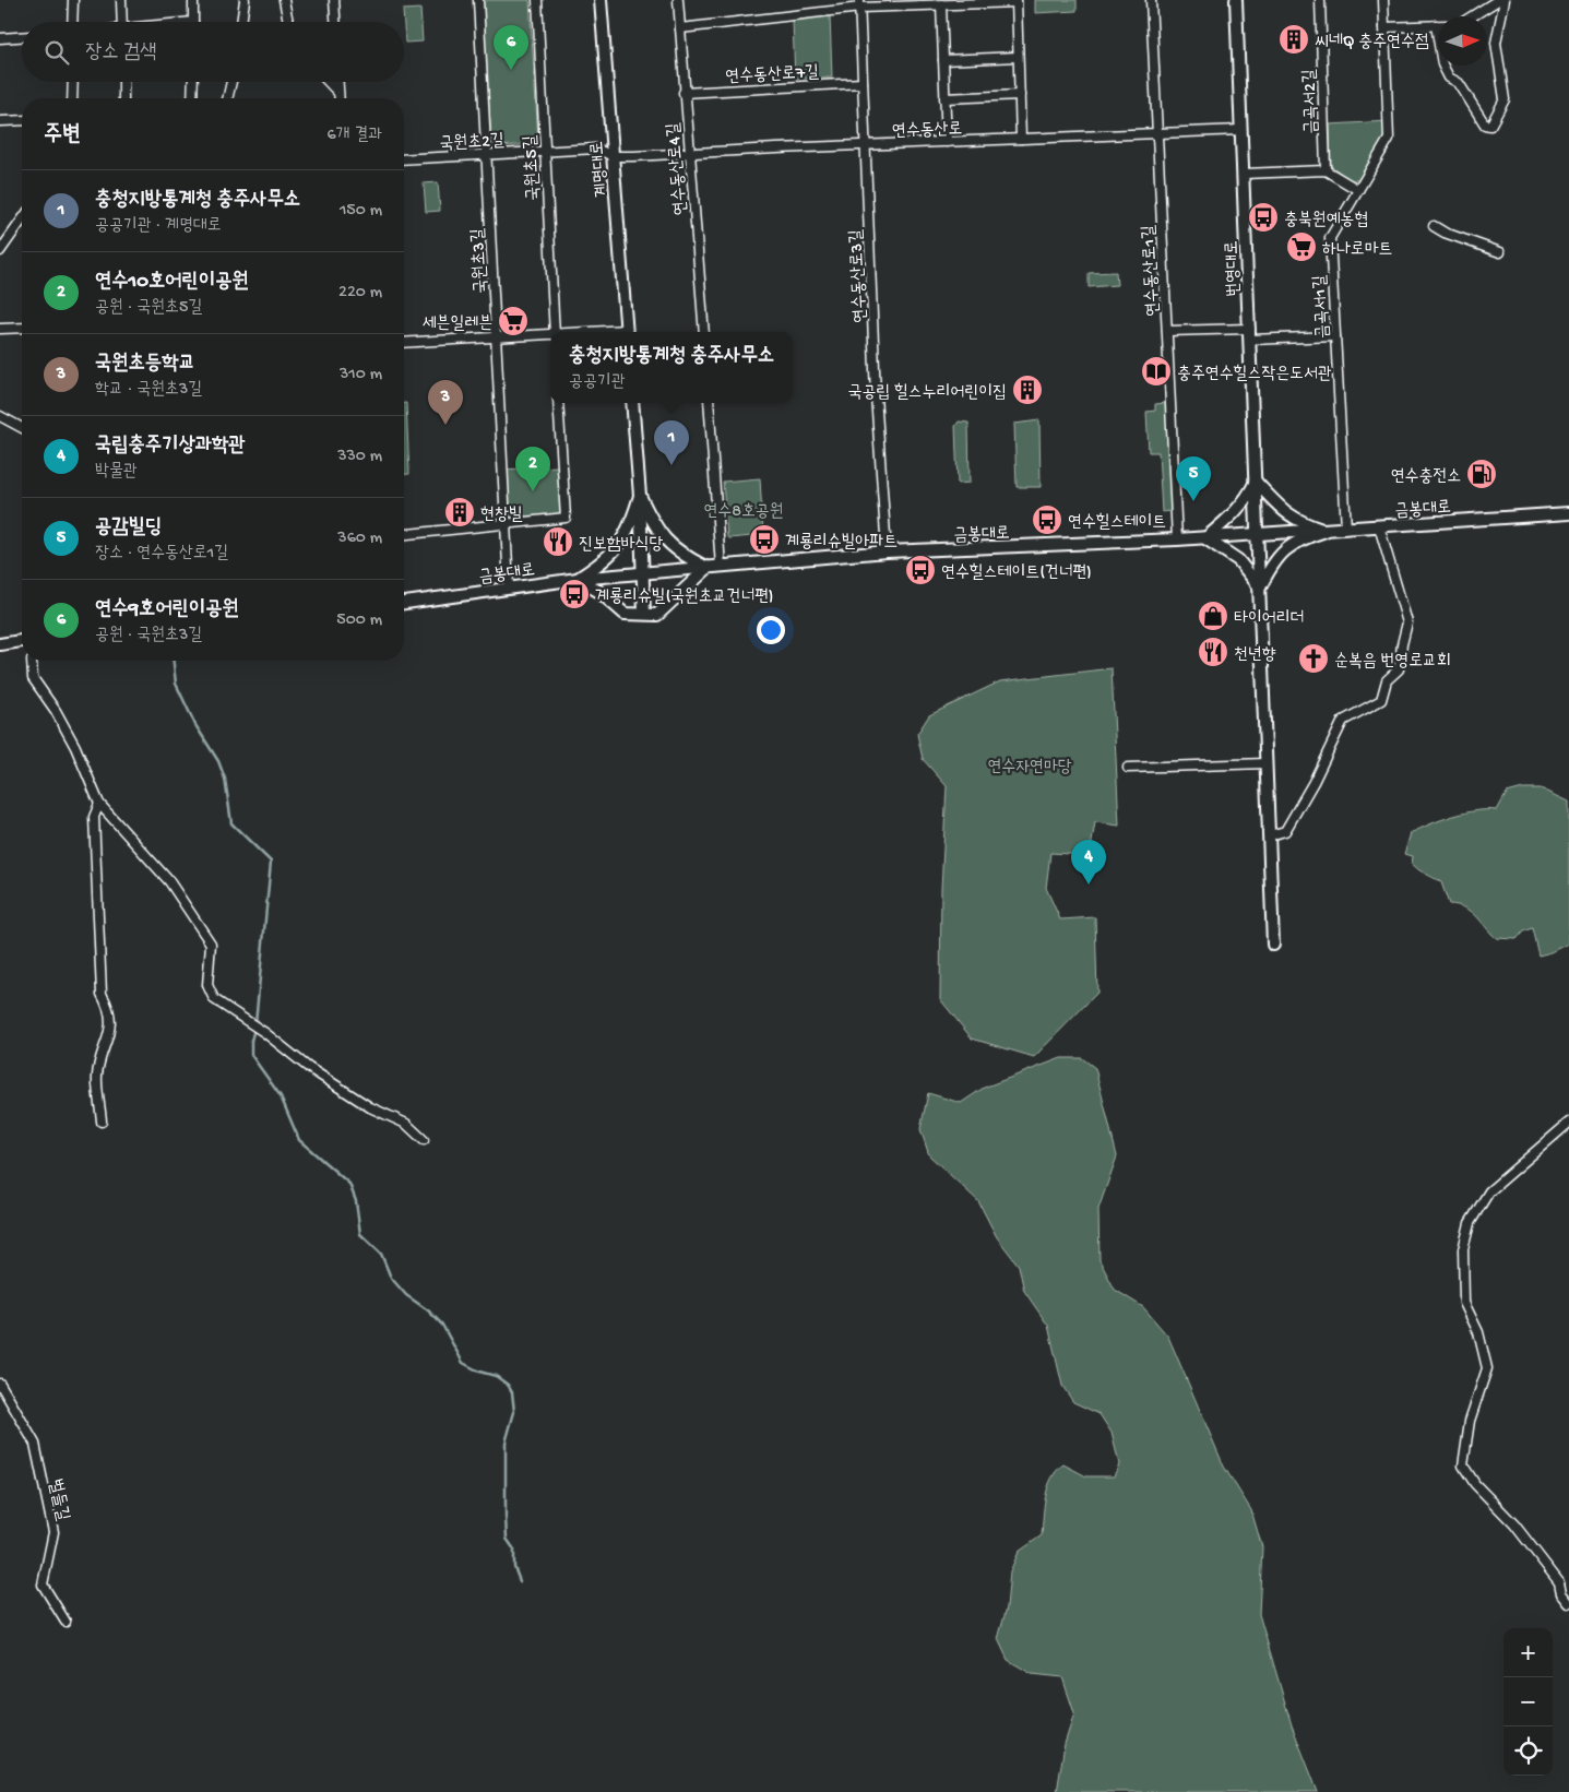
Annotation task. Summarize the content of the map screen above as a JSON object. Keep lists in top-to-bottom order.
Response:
{
  "streets": {
    "street": [
      "연수동산로7길",
      "금곡서2길",
      "연수동산로",
      "국원초2길",
      "국원초5길",
      "계명대로",
      "연수동산로4길",
      "국원초3길",
      "번영대로",
      "연수동산로1길",
      "연수동산로3길",
      "금곡서1길",
      "금봉대로",
      "벌들길"
    ]
  },
  "crossings": [
    ["연수동산로7길", "연수동산로4길"],
    ["연수동산로7길", "연수동산로3길"],
    ["연수동산로", "국원초2길"],
    ["연수동산로", "계명대로"],
    ["연수동산로", "연수동산로4길"],
    ["연수동산로", "번영대로"],
    ["연수동산로", "연수동산로1길"],
    ["연수동산로", "연수동산로3길"],
    ["국원초2길", "국원초5길"],
    ["국원초2길", "계명대로"],
    ["국원초2길", "국원초3길"],
    ["국원초3길", "금봉대로"],
    ["번영대로", "금봉대로"],
    ["연수동산로1길", "금봉대로"],
    ["연수동산로3길", "금봉대로"],
    ["금곡서1길", "금봉대로"]
  ],
  "parks": ["연수8호공원", "연수자연마당"],
  "places": {
    "building": ["씨네Q 충주연수점", "국공립 힐스누리어린이집", "현창빌"],
    "bus stop": [
      "충북원예농협",
      "연수힐스테이트",
      "계룡리슈빌아파트",
      "연수힐스테이트(건너편)",
      "계룡리슈빌(국원초교건너편)"
    ],
    "supermarket": ["하나로마트", "세븐일레븐"],
    "library": ["충주연수힐스작은도서관"],
    "fuel station": ["연수충전소"],
    "restaurant": ["진보함바식당", "천년향"],
    "shop": ["타이어리더"],
    "church": ["순복음 번영로교회"]
  },
  "north": "right",
  "page": {
    "search": "장소 검색",
    "pins": [
      "6",
      "3",
      "1",
      "2",
      "5",
      "4"
    ],
    "heading": ["주변", "6개 결과"],
    "list": [
      {
        "mark": "1",
        "name": "충청지방통계청 충주사무소",
        "note": "공공기관 · 계명대로",
        "value": "150 m"
      },
      {
        "mark": "2",
        "name": "연수10호어린이공원",
        "note": "공원 · 국원초5길",
        "value": "220 m"
      },
      {
        "mark": "3",
        "name": "국원초등학교",
        "note": "학교 · 국원초3길",
        "value": "310 m"
      },
      {
        "mark": "4",
        "name": "국립충주기상과학관",
        "note": "박물관",
        "value": "330 m"
      },
      {
        "mark": "5",
        "name": "공감빌딩",
        "note": "장소 · 연수동산로1길",
        "value": "360 m"
      },
      {
        "mark": "6",
        "name": "연수9호어린이공원",
        "note": "공원 · 국원초3길",
        "value": "500 m"
      }
    ],
    "popup": ["충청지방통계청 충주사무소", "공공기관"],
    "map_buttons": ["+", "−"]
  }
}
